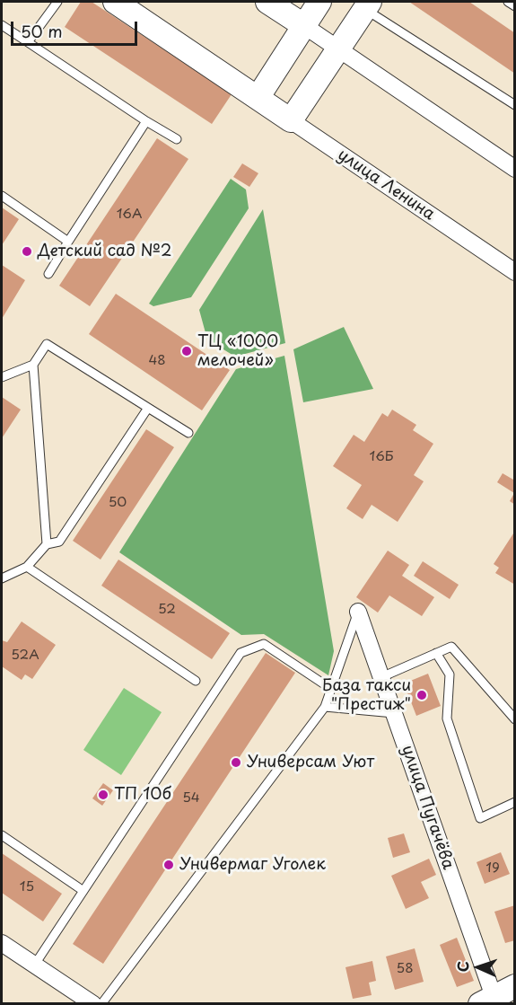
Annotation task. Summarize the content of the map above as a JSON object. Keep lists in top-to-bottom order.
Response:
{
  "streets": {
    "street": ["улица Ленина", "улица Пугачёва"]
  },
  "places": [
    "Детский сад №2",
    "ТЦ «1000 мелочей»",
    "База такси \"Престиж\"",
    "Универсам Уют",
    "ТП 10б",
    "Универмаг Уголек"
  ],
  "house_numbers": [
    "16А",
    "48",
    "16Б",
    "50",
    "52",
    "52А",
    "54",
    "19",
    "15",
    "58"
  ],
  "scale_bar": "50 m",
  "north": "left"
}
